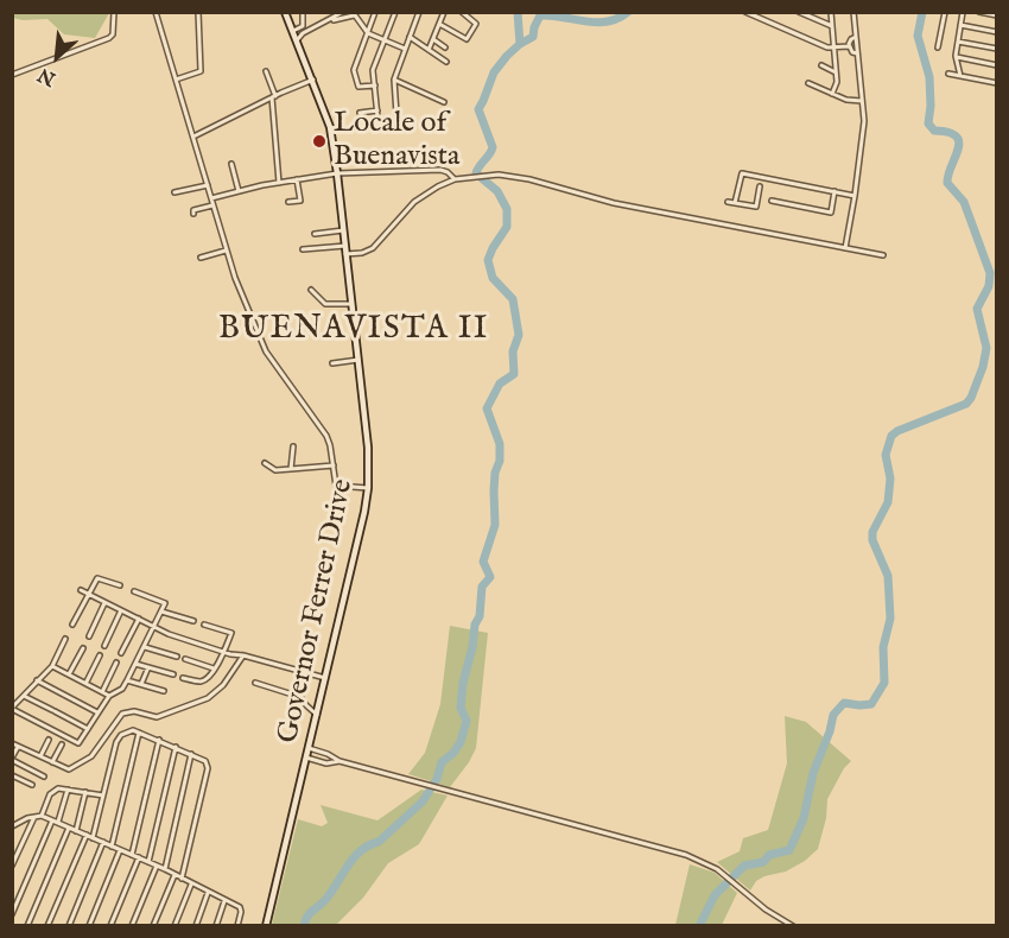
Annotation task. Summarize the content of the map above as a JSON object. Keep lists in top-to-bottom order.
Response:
{
  "streets": {
    "main road": ["Governor Ferrer Drive"]
  },
  "districts": ["BUENAVISTA II"],
  "places": ["Locale of Buenavista"],
  "north": "bottom left"
}
